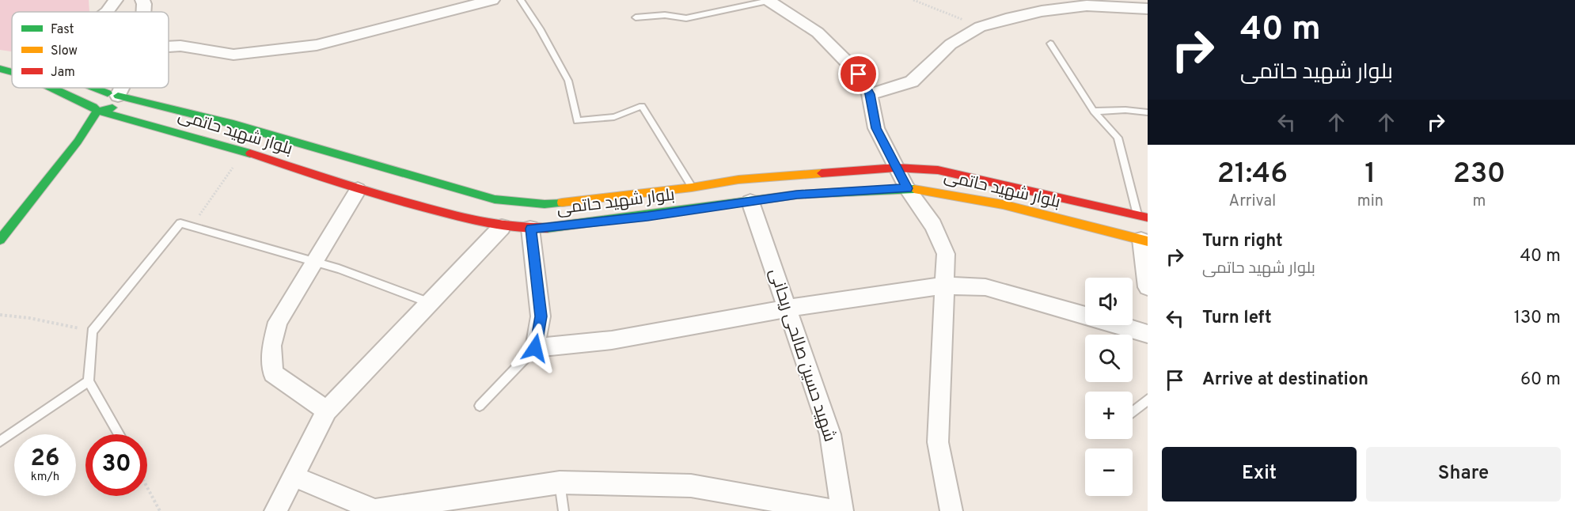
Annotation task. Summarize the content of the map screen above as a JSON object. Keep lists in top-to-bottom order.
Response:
{
  "streets": {
    "main road": ["بلوار شهید حاتمی"],
    "street": ["شهید حسین صالحی ریحانی"]
  },
  "crossings": [
    ["بلوار شهید حاتمی", "شهید حسین صالحی ریحانی"]
  ],
  "legend": ["Fast", "Slow", "Jam"],
  "page": {
    "turn": ["40 m", "بلوار شهید حاتمی"],
    "eta": [
      "21:46",
      "Arrival",
      "1",
      "min",
      "230",
      "m"
    ],
    "list": [
      {
        "name": "Turn right",
        "note": "بلوار شهید حاتمی",
        "value": "40 m"
      },
      {
        "name": "Turn left",
        "value": "130 m"
      },
      {
        "name": "Arrive at destination",
        "value": "60 m"
      }
    ],
    "map_buttons": ["+", "−"],
    "speed": "26 km/h",
    "limit": "30",
    "buttons": ["Exit", "Share"]
  }
}
